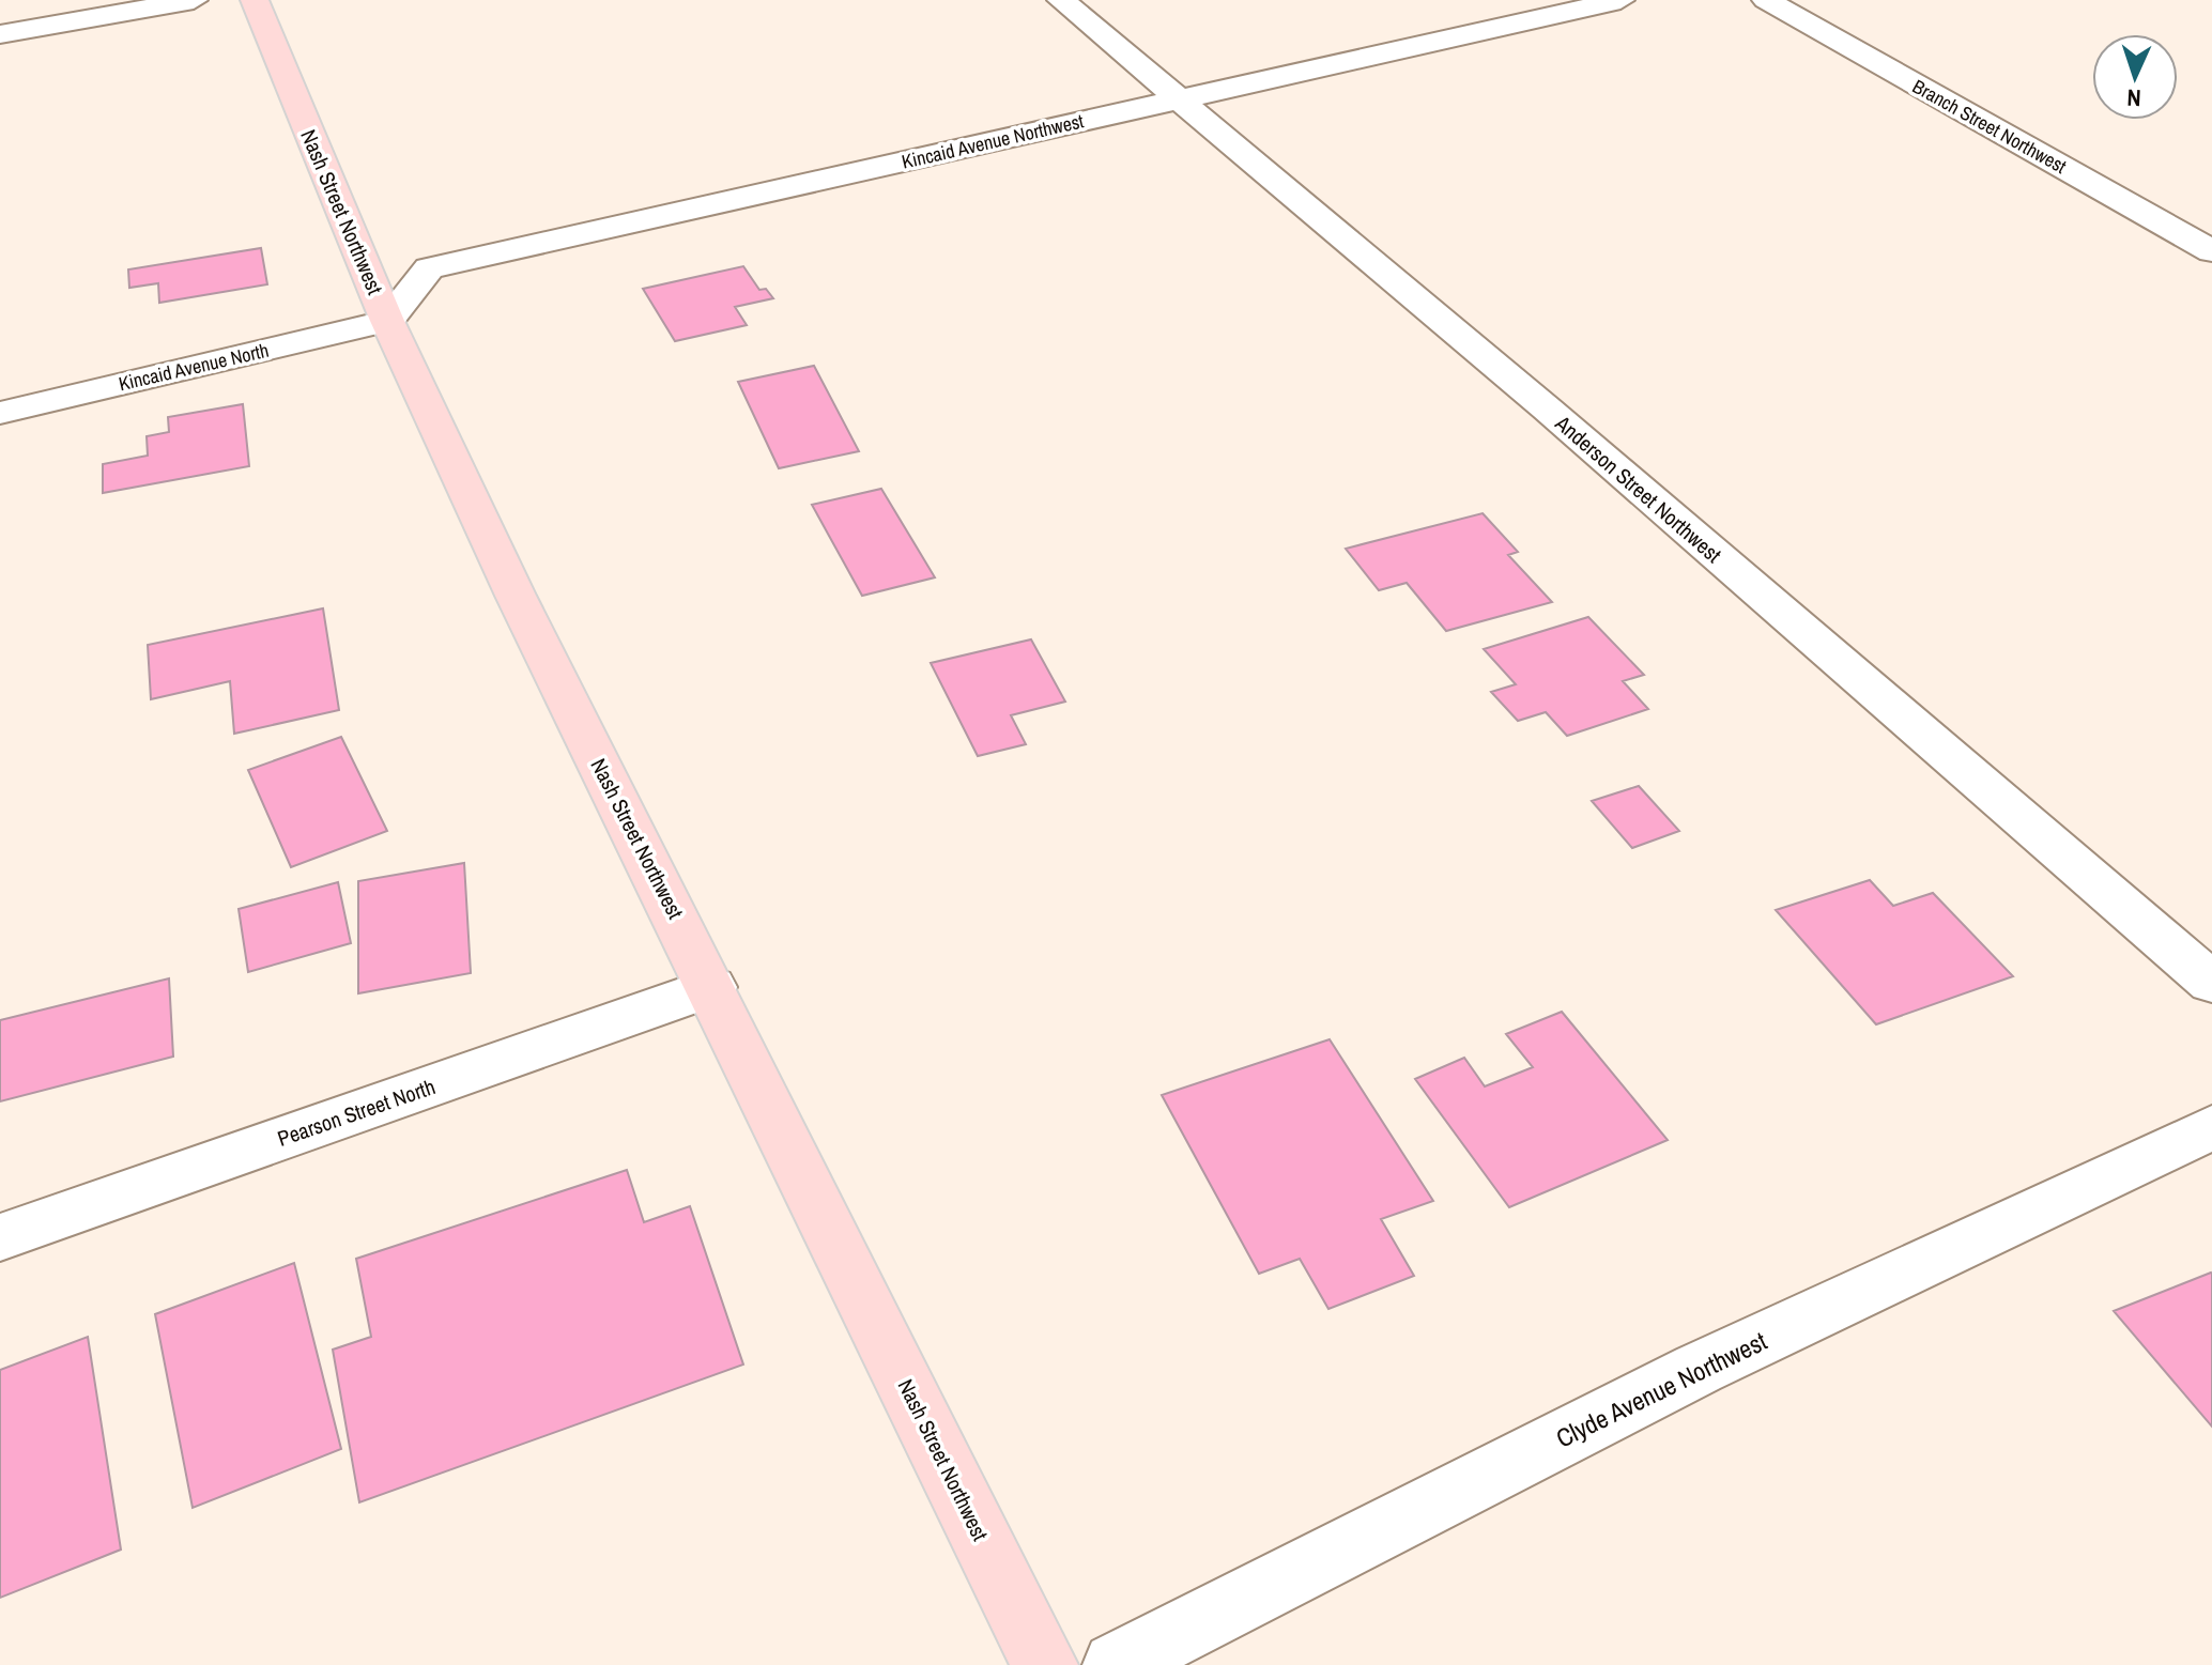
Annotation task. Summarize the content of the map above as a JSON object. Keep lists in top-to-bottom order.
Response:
{
  "streets": {
    "main road": ["Nash Street Northwest"],
    "street": [
      "Branch Street Northwest",
      "Kincaid Avenue Northwest",
      "Kincaid Avenue North",
      "Anderson Street Northwest",
      "Pearson Street North",
      "Clyde Avenue Northwest"
    ]
  },
  "crossings": [
    ["Kincaid Avenue Northwest", "Nash Street Northwest"],
    ["Kincaid Avenue Northwest", "Kincaid Avenue North"],
    ["Kincaid Avenue Northwest", "Anderson Street Northwest"],
    ["Nash Street Northwest", "Kincaid Avenue North"],
    ["Nash Street Northwest", "Pearson Street North"]
  ],
  "north": "bottom"
}
